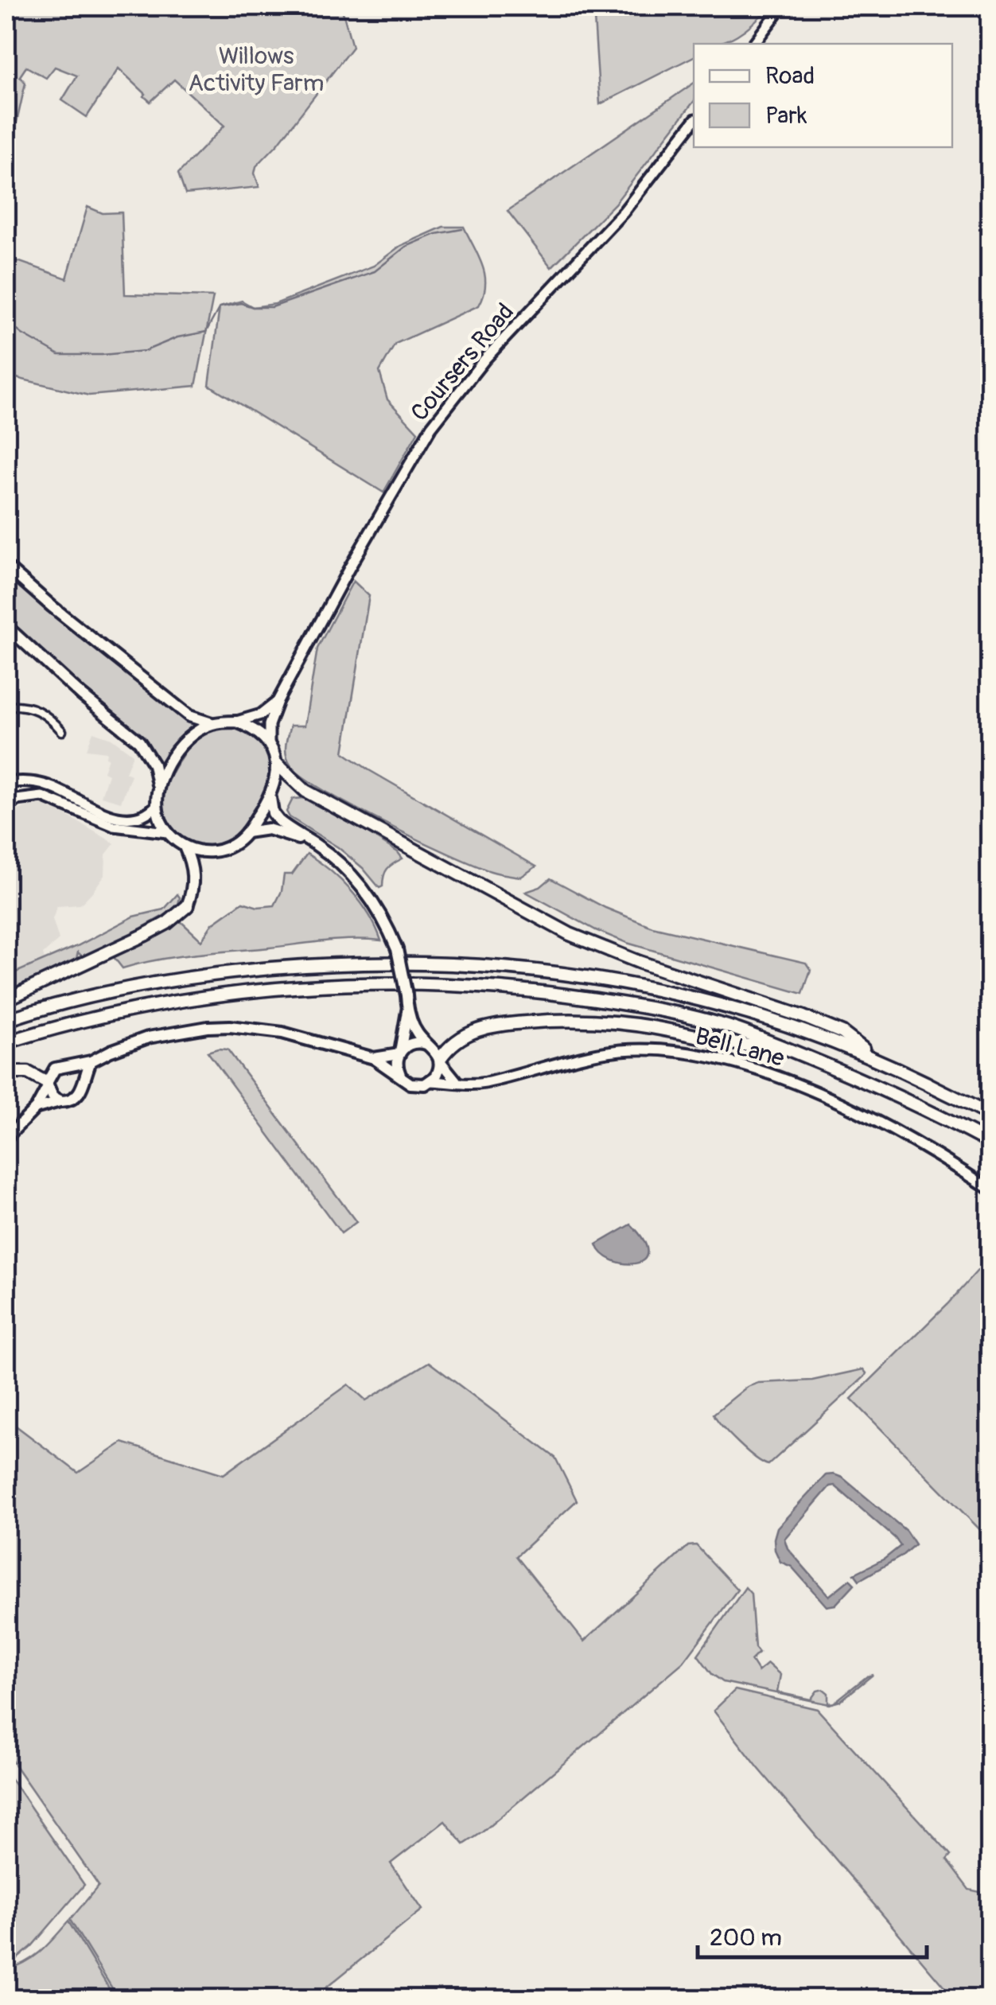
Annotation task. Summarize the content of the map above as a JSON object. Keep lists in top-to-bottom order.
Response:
{
  "streets": {
    "street": ["Coursers Road", "Bell Lane"]
  },
  "parks": ["Willows Activity Farm"],
  "legend": ["Road", "Park"],
  "scale_bar": "200 m"
}
